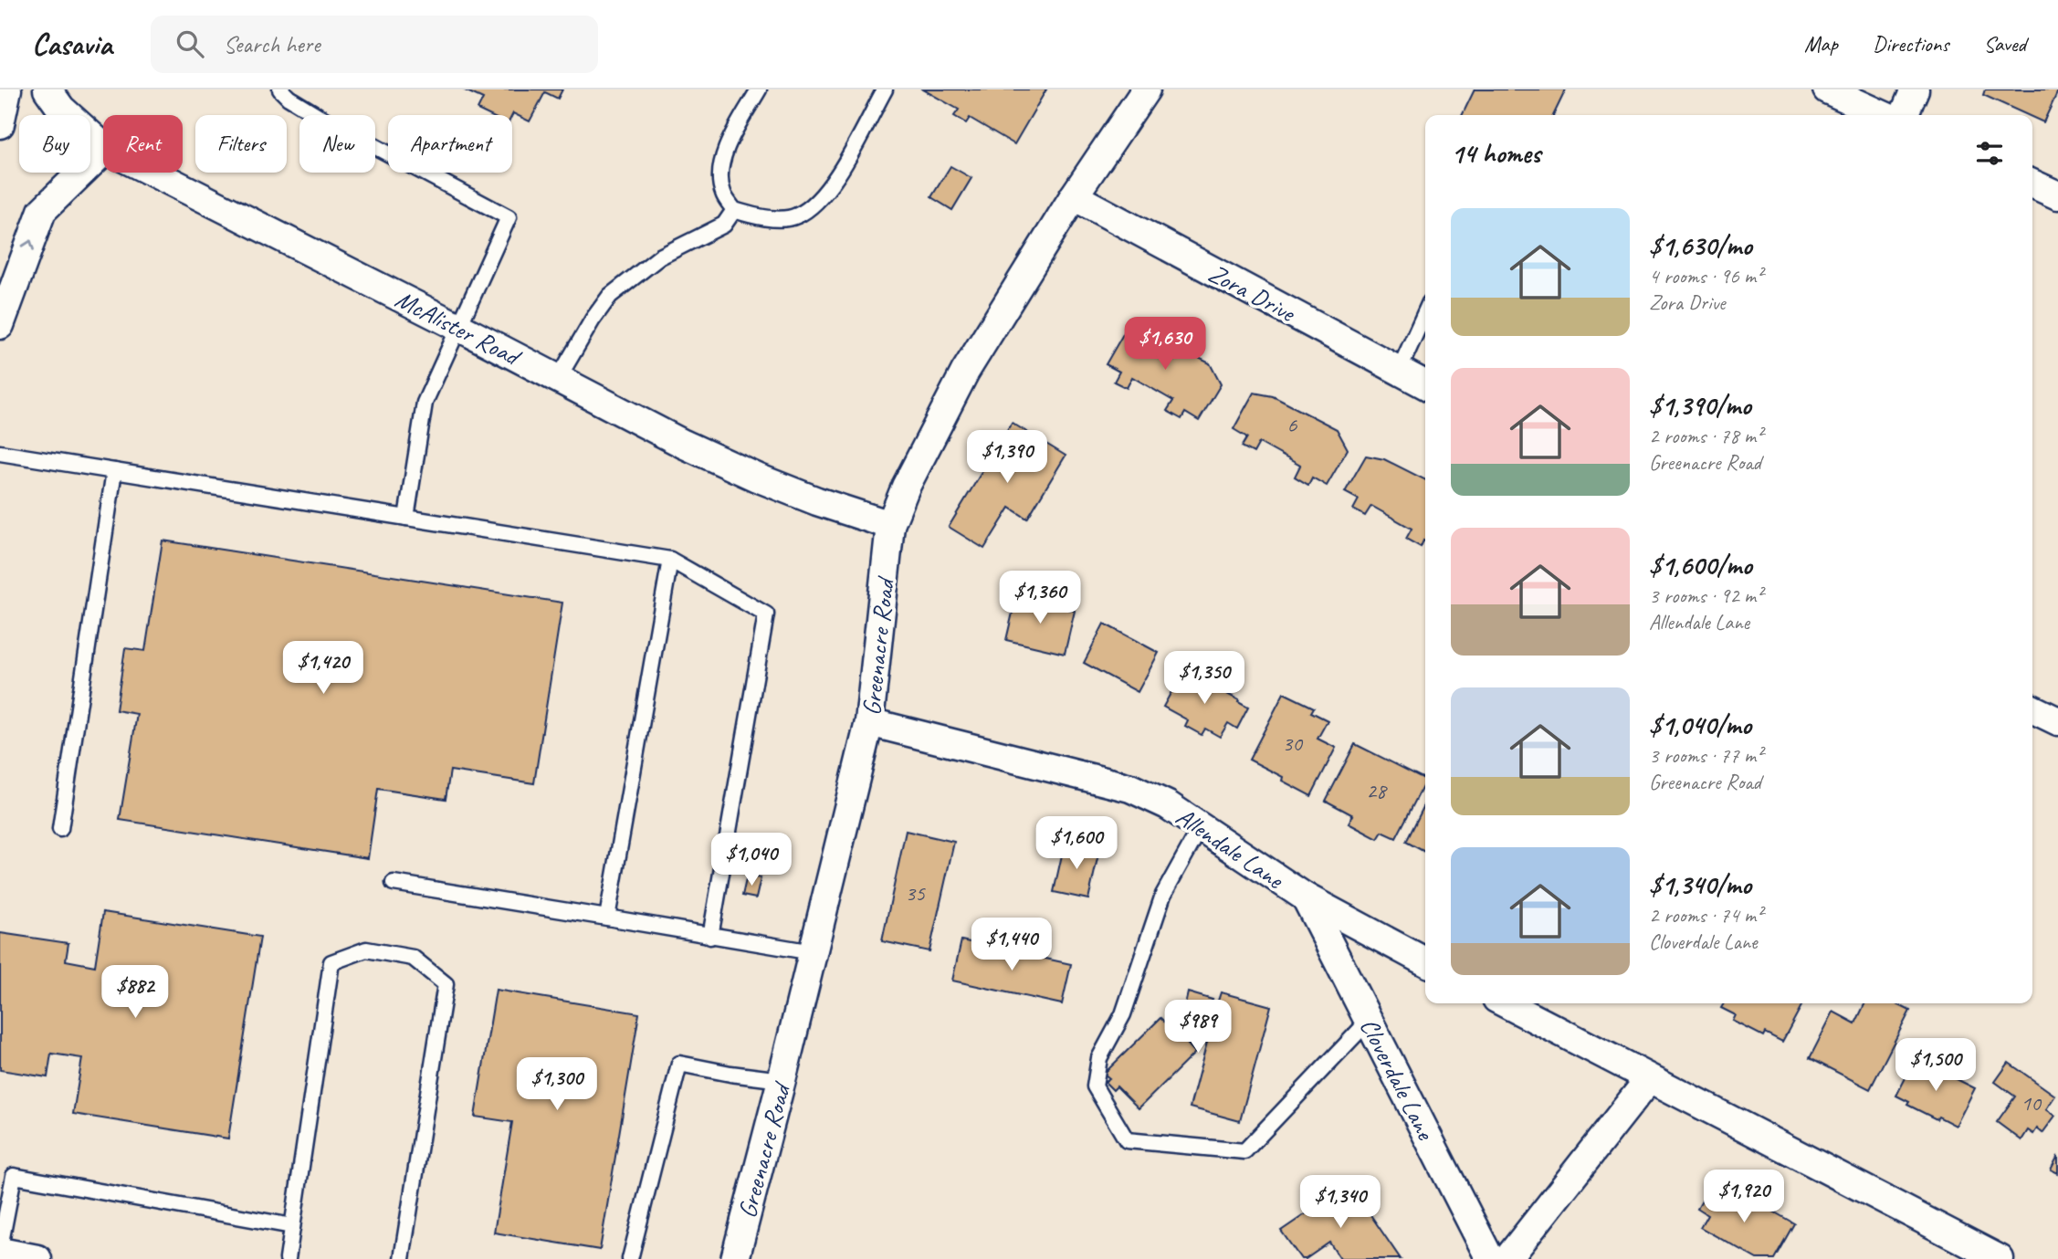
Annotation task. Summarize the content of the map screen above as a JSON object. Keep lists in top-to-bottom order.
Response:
{
  "streets": {
    "street": [
      "Zora Drive",
      "McAlister Road",
      "Greenacre Road",
      "Allendale Lane",
      "Cloverdale Lane"
    ]
  },
  "crossings": [
    ["Zora Drive", "Greenacre Road"],
    ["McAlister Road", "Greenacre Road"],
    ["Greenacre Road", "Allendale Lane"],
    ["Allendale Lane", "Cloverdale Lane"]
  ],
  "house_numbers": [
    "6",
    "30",
    "28",
    "35",
    "10"
  ],
  "page": {
    "header": "Casavia",
    "search": "Search here",
    "nav": ["Map", "Directions", "Saved"],
    "chip": [
      "Buy",
      "Rent",
      "Filters",
      "New",
      "Apartment"
    ],
    "heading": "14 homes",
    "list": [
      {
        "name": "$1,630/mo",
        "note": "4 rooms · 96 m² · Zora Drive"
      },
      {
        "name": "$1,390/mo",
        "note": "2 rooms · 78 m² · Greenacre Road"
      },
      {
        "name": "$1,600/mo",
        "note": "3 rooms · 92 m² · Allendale Lane"
      },
      {
        "name": "$1,040/mo",
        "note": "3 rooms · 77 m² · Greenacre Road"
      },
      {
        "name": "$1,340/mo",
        "note": "2 rooms · 74 m² · Cloverdale Lane"
      }
    ],
    "price": [
      "$1,630",
      "$1,390",
      "$1,360",
      "$1,420",
      "$1,350",
      "$1,600",
      "$1,040",
      "$1,440",
      "$882",
      "$989",
      "$1,500",
      "$1,300",
      "$1,920",
      "$1,340"
    ]
  }
}
